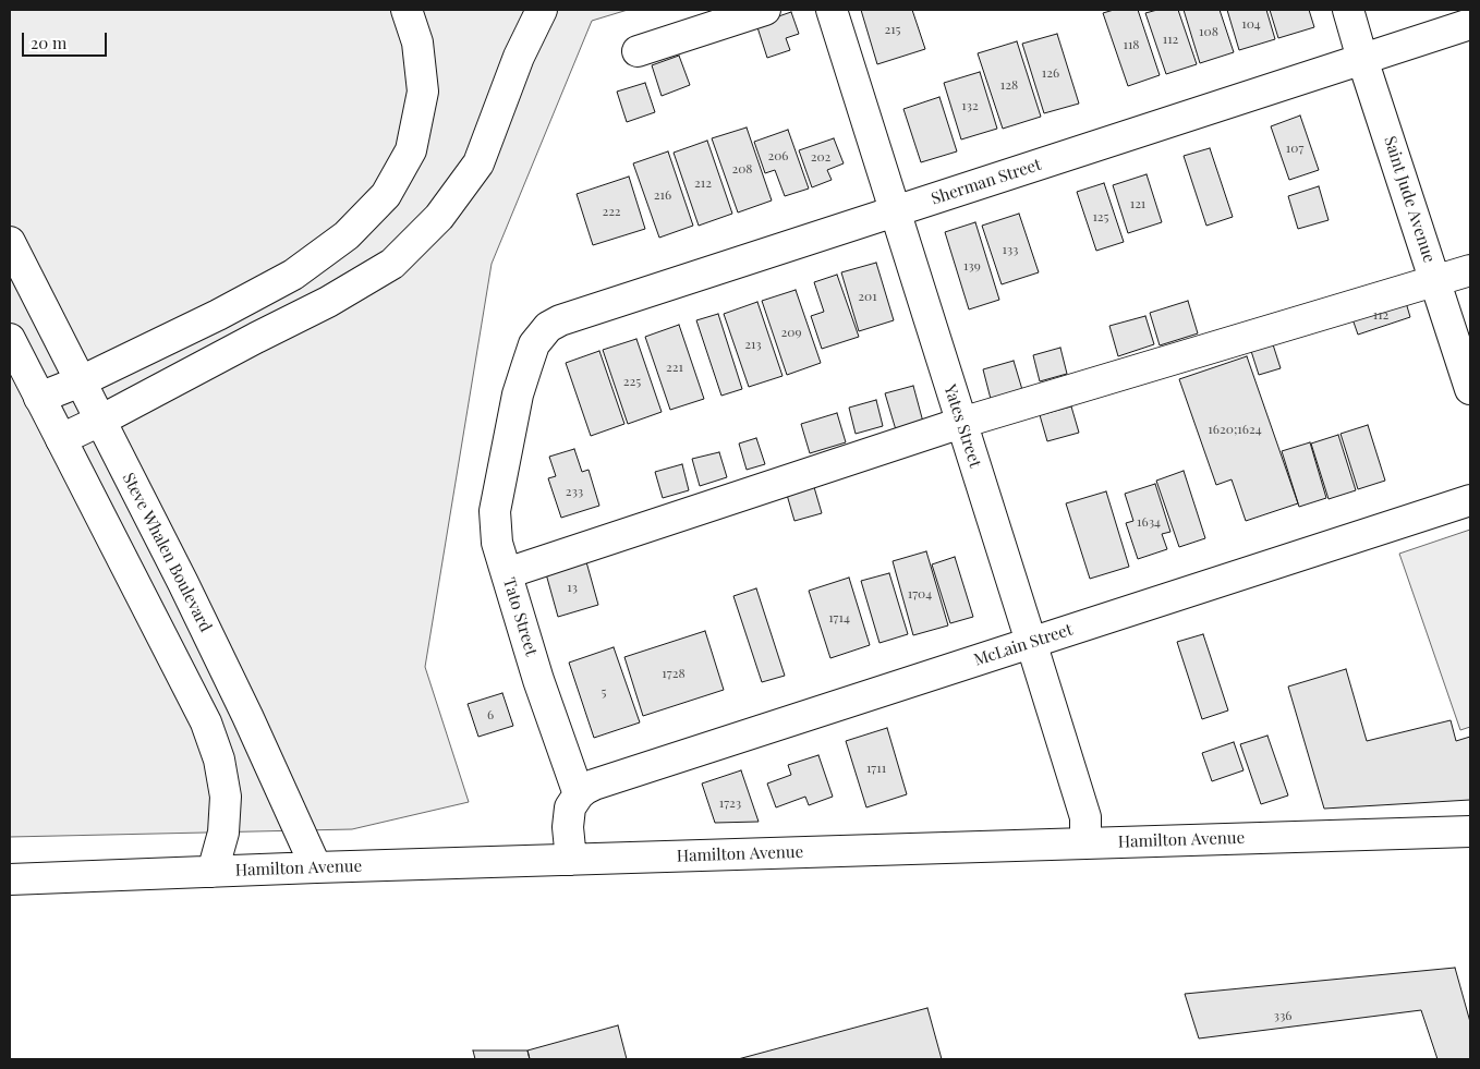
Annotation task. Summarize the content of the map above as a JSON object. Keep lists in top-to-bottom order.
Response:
{
  "streets": {
    "main road": [
      "Sherman Street",
      "Saint Jude Avenue",
      "Yates Street",
      "Steve Whalen Boulevard",
      "Tato Street",
      "McLain Street",
      "Hamilton Avenue"
    ]
  },
  "crossings": [
    ["Sherman Street", "Saint Jude Avenue"],
    ["Sherman Street", "Yates Street"],
    ["Sherman Street", "Tato Street"],
    ["Yates Street", "McLain Street"],
    ["Yates Street", "Hamilton Avenue"],
    ["Steve Whalen Boulevard", "Hamilton Avenue"],
    ["Tato Street", "McLain Street"]
  ],
  "house_numbers": [
    "104",
    "215",
    "108",
    "112",
    "118",
    "126",
    "128",
    "132",
    "107",
    "206",
    "202",
    "208",
    "212",
    "216",
    "121",
    "222",
    "125",
    "133",
    "139",
    "201",
    "112",
    "209",
    "213",
    "221",
    "225",
    "1620;1624",
    "233",
    "1634",
    "13",
    "1704",
    "1714",
    "1728",
    "5",
    "6",
    "1711",
    "1723",
    "336"
  ],
  "scale_bar": "20 m"
}
